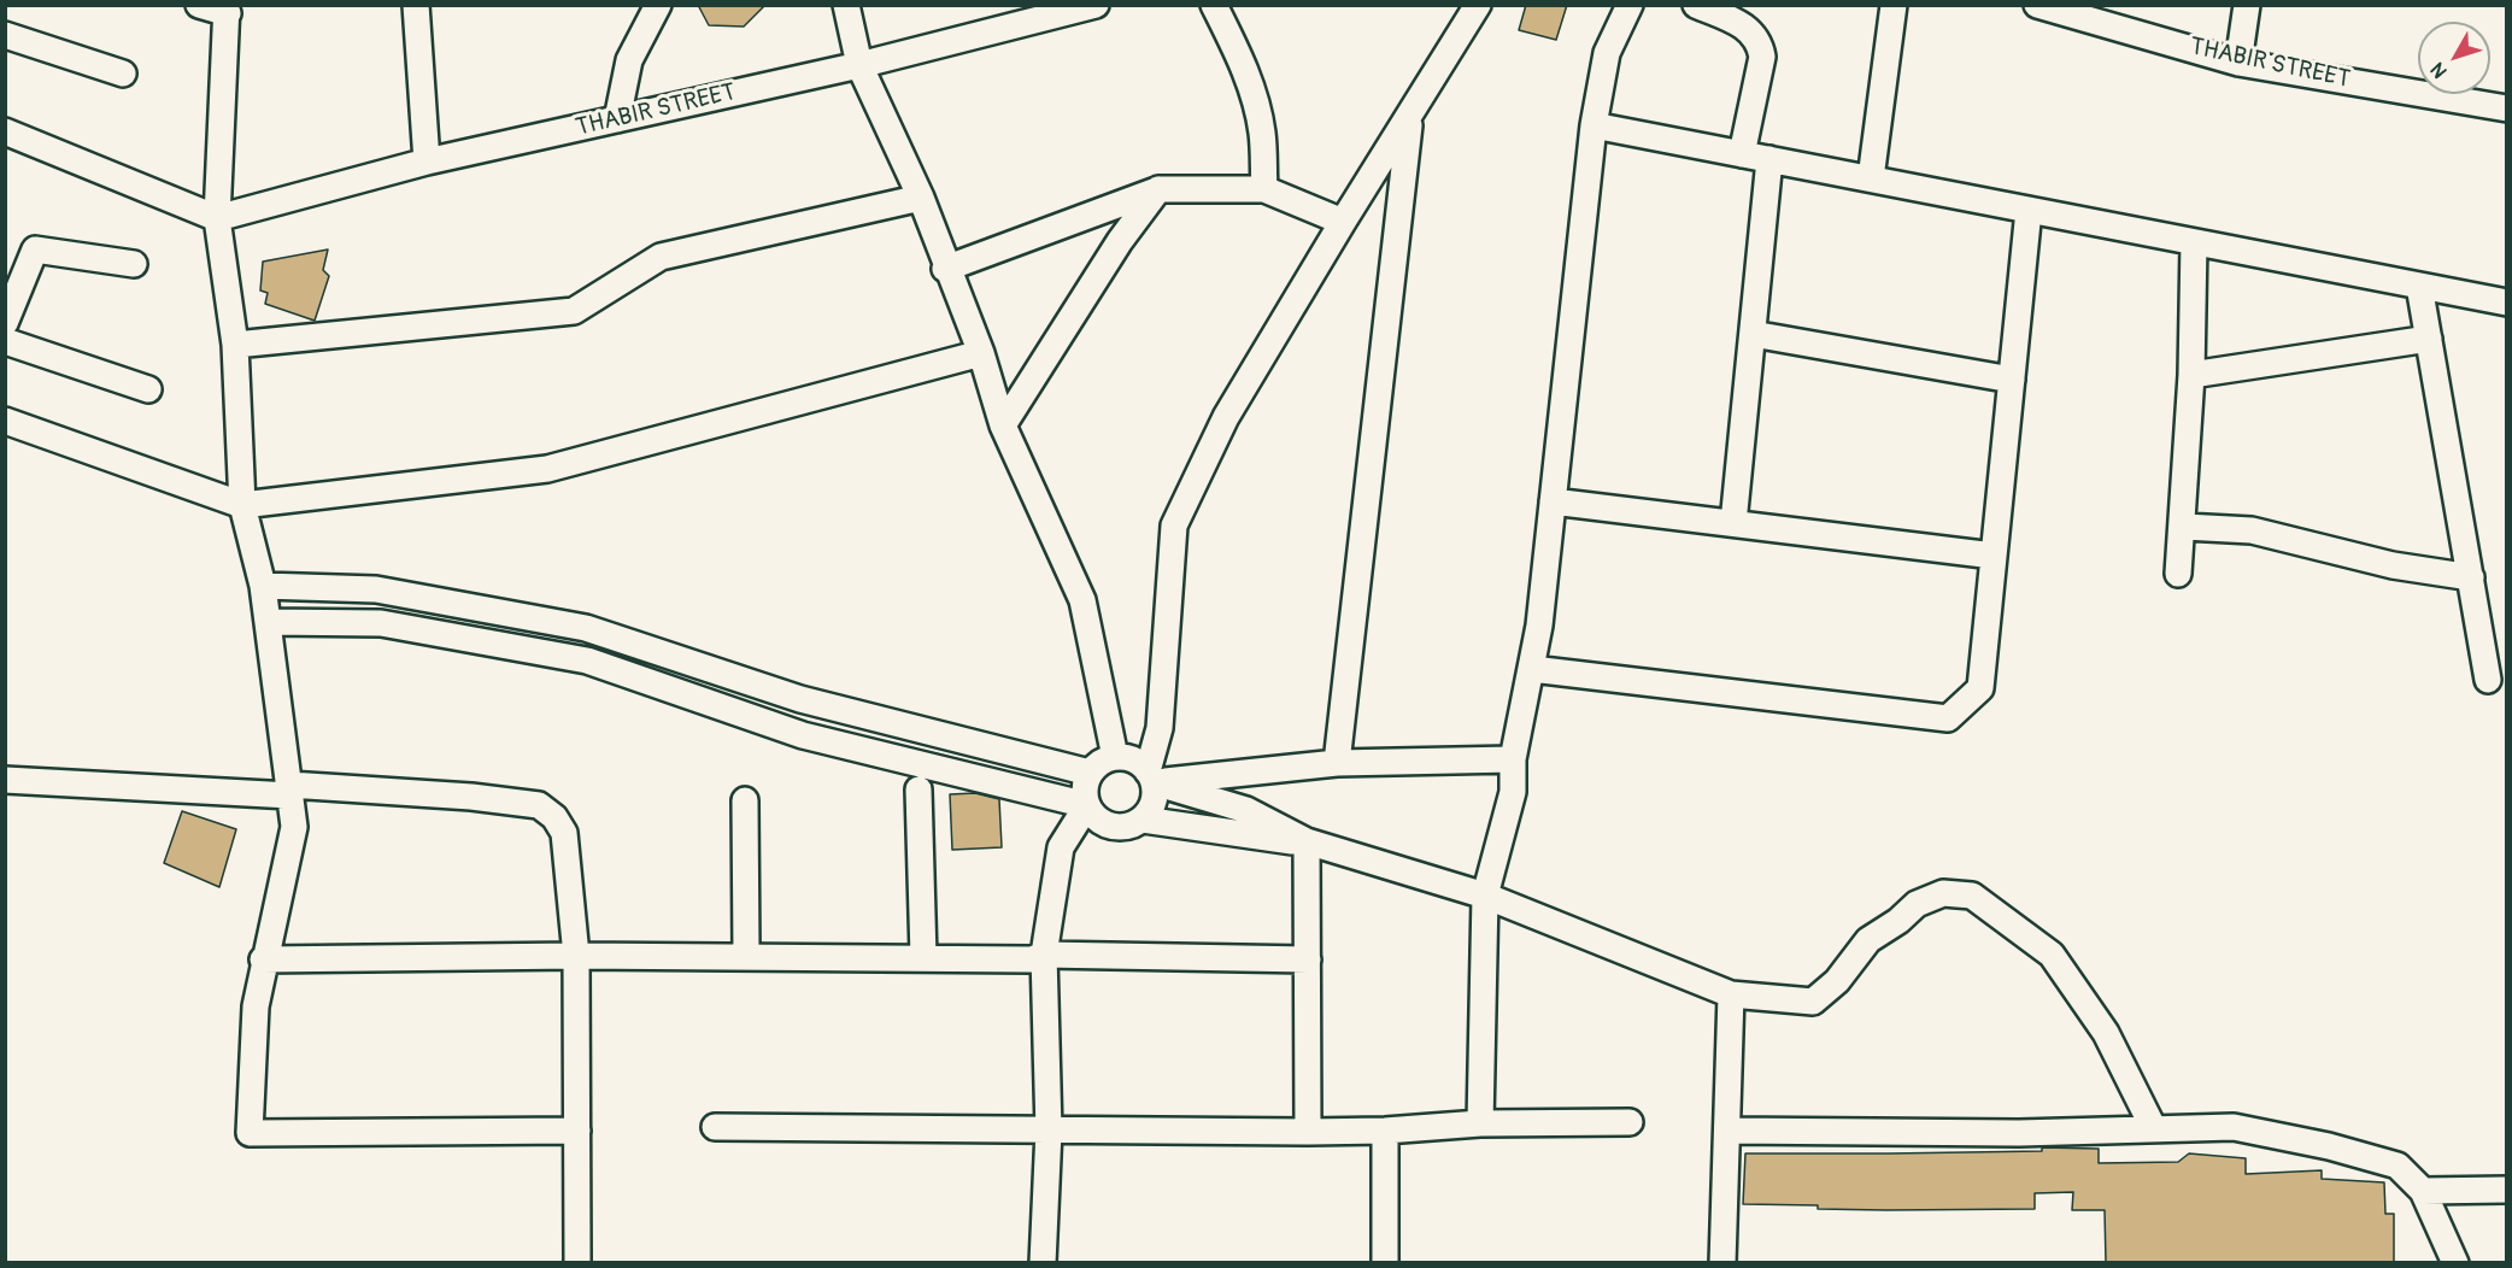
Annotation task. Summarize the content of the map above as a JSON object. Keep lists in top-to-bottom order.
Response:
{
  "streets": {
    "street": ["THABIR STREET"]
  },
  "north": "bottom left"
}
